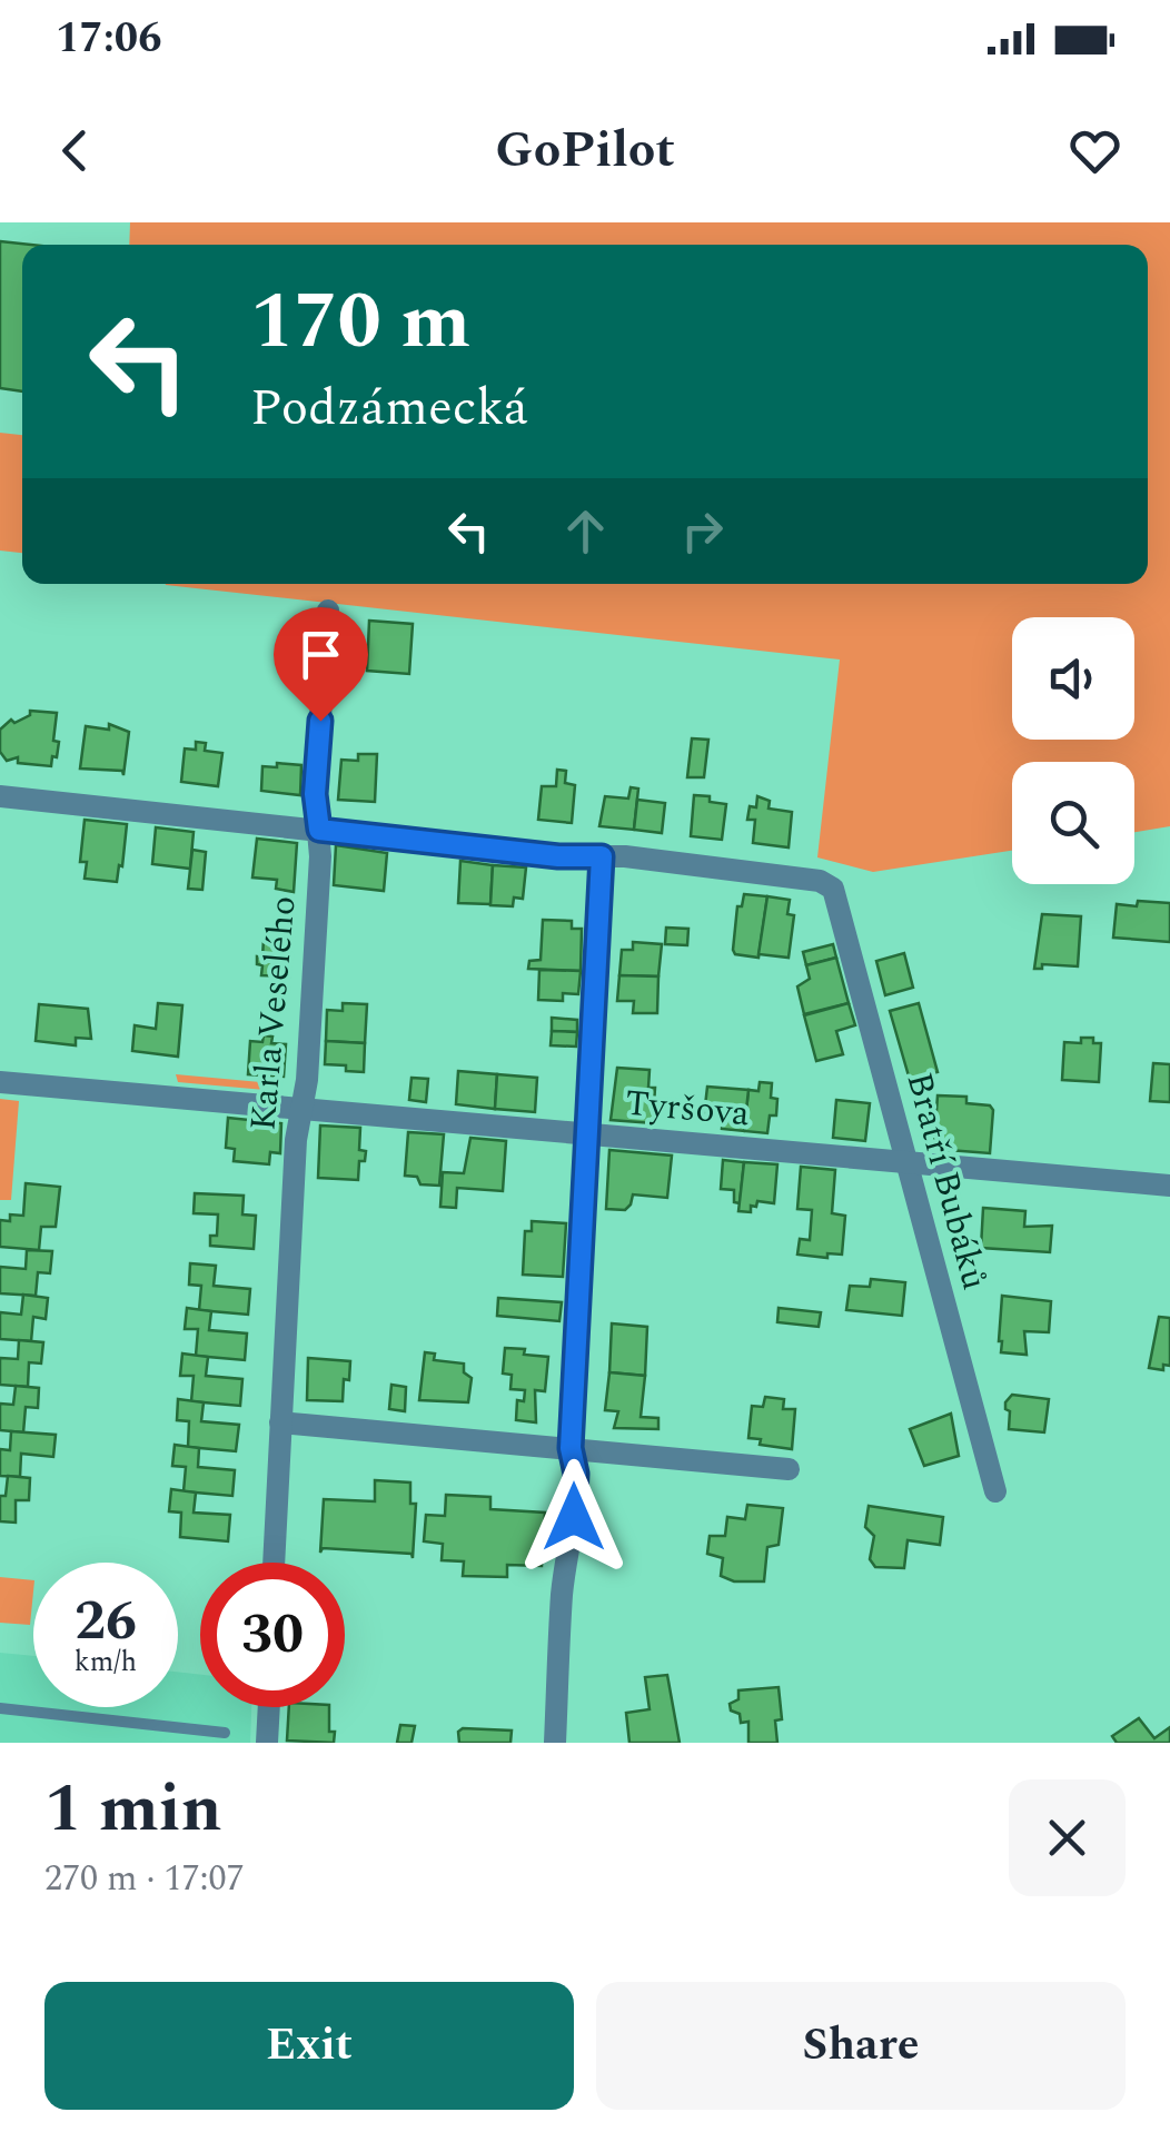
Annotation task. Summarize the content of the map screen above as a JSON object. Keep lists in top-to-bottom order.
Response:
{
  "streets": {
    "street": ["Karla Veselého", "Tyršova", "Bratří Bubáků"]
  },
  "crossings": [
    ["Karla Veselého", "Tyršova"],
    ["Tyršova", "Bratří Bubáků"]
  ],
  "page": {
    "status": "17:06",
    "header": "GoPilot",
    "turn": ["170 m", "Podzámecká"],
    "speed": "26 km/h",
    "limit": "30",
    "heading": ["1 min", "270 m · 17:07"],
    "buttons": ["Exit", "Share"]
  }
}
